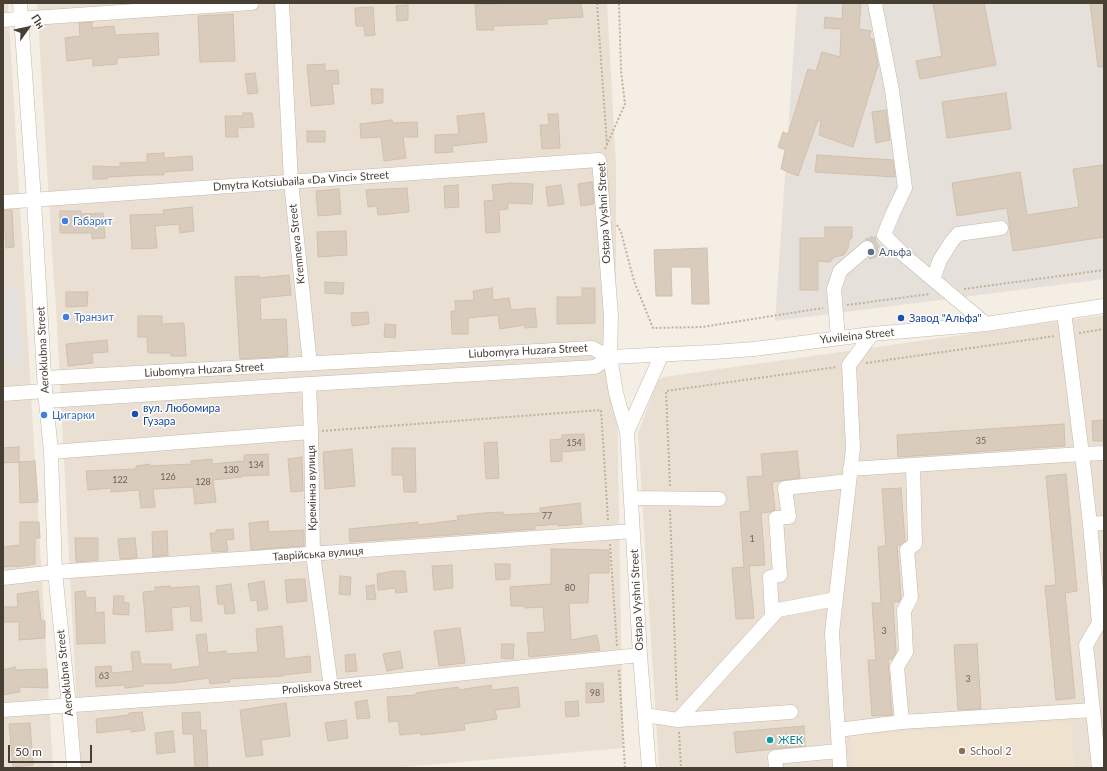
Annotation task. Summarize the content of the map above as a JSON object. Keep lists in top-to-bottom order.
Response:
{
  "streets": {
    "street": [
      "Dmytra Kotsiubaila «Da Vinci» Street",
      "Ostapa Vyshni Street",
      "Kremneva Street",
      "Yuvileina Street",
      "Aeroklubna Street",
      "Liubomyra Huzara Street",
      "Кремінна вулиця",
      "Таврійська вулиця",
      "Proliskova Street"
    ]
  },
  "crossings": [
    ["Dmytra Kotsiubaila «Da Vinci» Street", "Ostapa Vyshni Street"],
    ["Dmytra Kotsiubaila «Da Vinci» Street", "Kremneva Street"],
    ["Dmytra Kotsiubaila «Da Vinci» Street", "Aeroklubna Street"],
    ["Ostapa Vyshni Street", "Yuvileina Street"],
    ["Ostapa Vyshni Street", "Liubomyra Huzara Street"],
    ["Ostapa Vyshni Street", "Таврійська вулиця"],
    ["Ostapa Vyshni Street", "Proliskova Street"],
    ["Kremneva Street", "Liubomyra Huzara Street"],
    ["Yuvileina Street", "Liubomyra Huzara Street"],
    ["Aeroklubna Street", "Liubomyra Huzara Street"],
    ["Aeroklubna Street", "Таврійська вулиця"],
    ["Aeroklubna Street", "Proliskova Street"],
    ["Liubomyra Huzara Street", "Кремінна вулиця"],
    ["Кремінна вулиця", "Таврійська вулиця"],
    ["Кремінна вулиця", "Proliskova Street"]
  ],
  "places": [
    "Габарит",
    "Альфа",
    "Транзит",
    "Завод \"Альфа\"",
    "вул. Любомира Гузара",
    "Цигарки",
    "ЖЕК",
    "School 2"
  ],
  "house_numbers": [
    "35",
    "154",
    "134",
    "130",
    "126",
    "122",
    "128",
    "77",
    "1",
    "80",
    "3",
    "63",
    "3",
    "98"
  ],
  "scale_bar": "50 m",
  "north": "top right"
}
